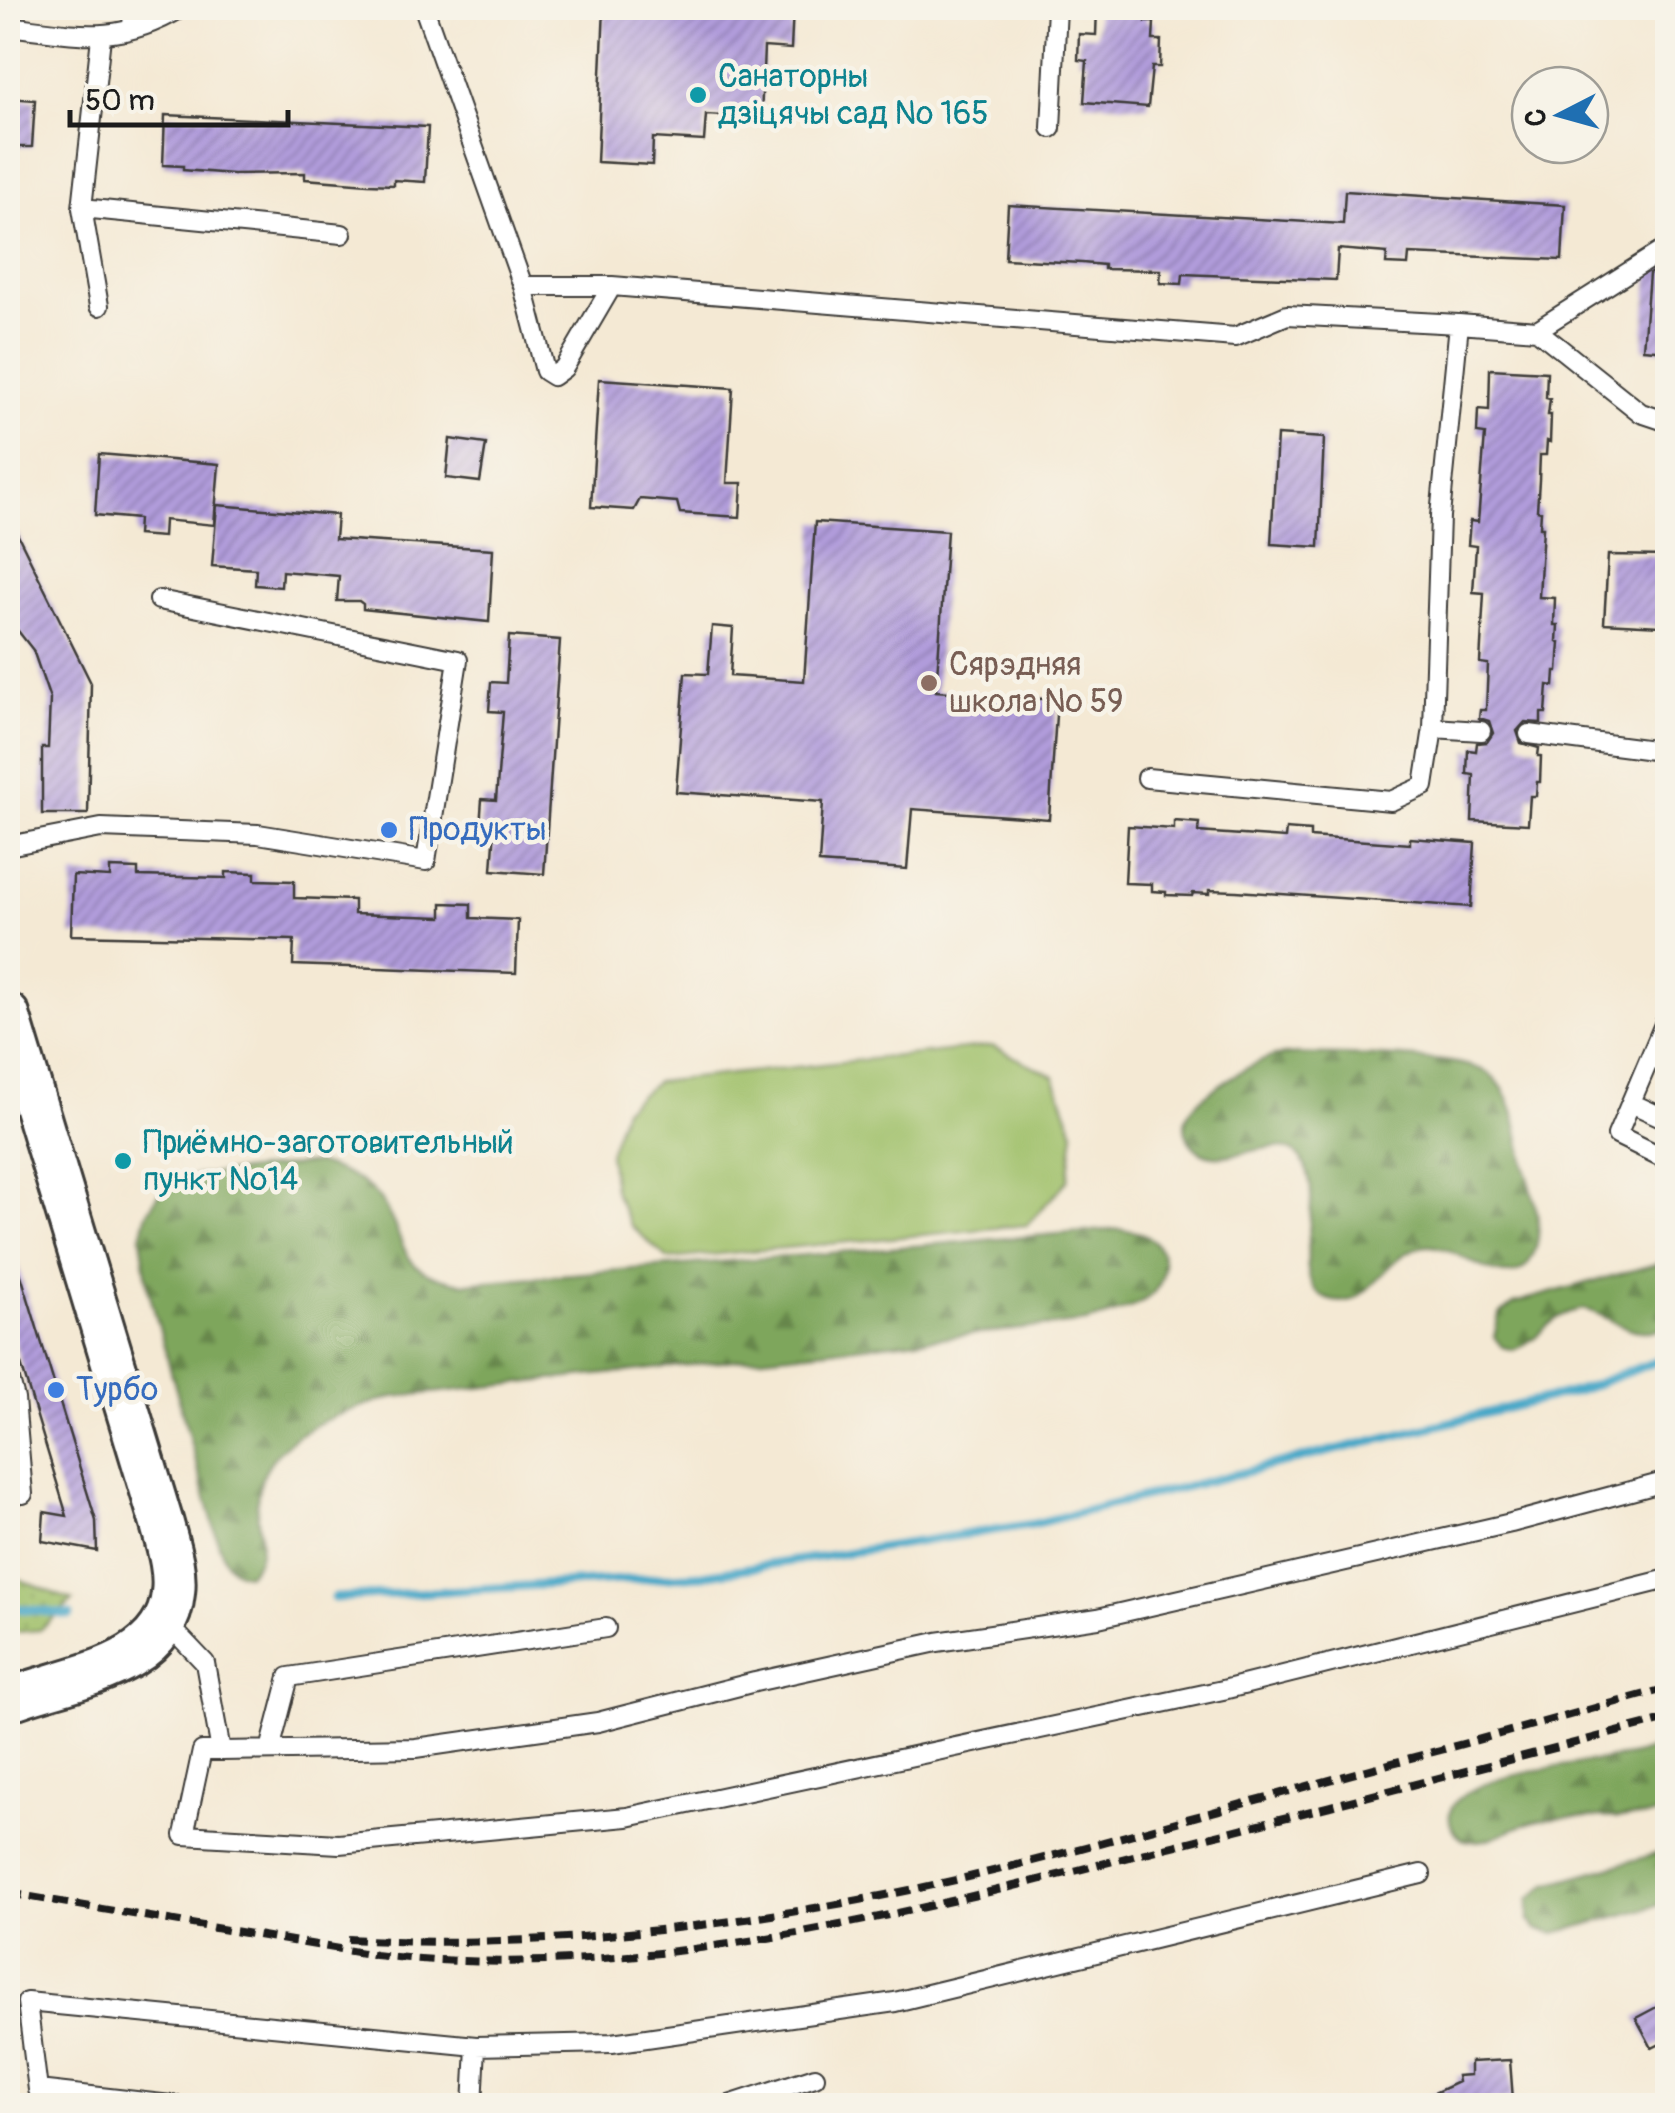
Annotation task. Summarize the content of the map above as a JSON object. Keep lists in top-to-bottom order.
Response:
{
  "places": [
    "Санаторны дзіцячы сад № 165",
    "Сярэдняя школа № 59",
    "Продукты",
    "Приёмно-заготовительный пункт №14",
    "Турбо"
  ],
  "scale_bar": "50 m",
  "north": "left"
}
